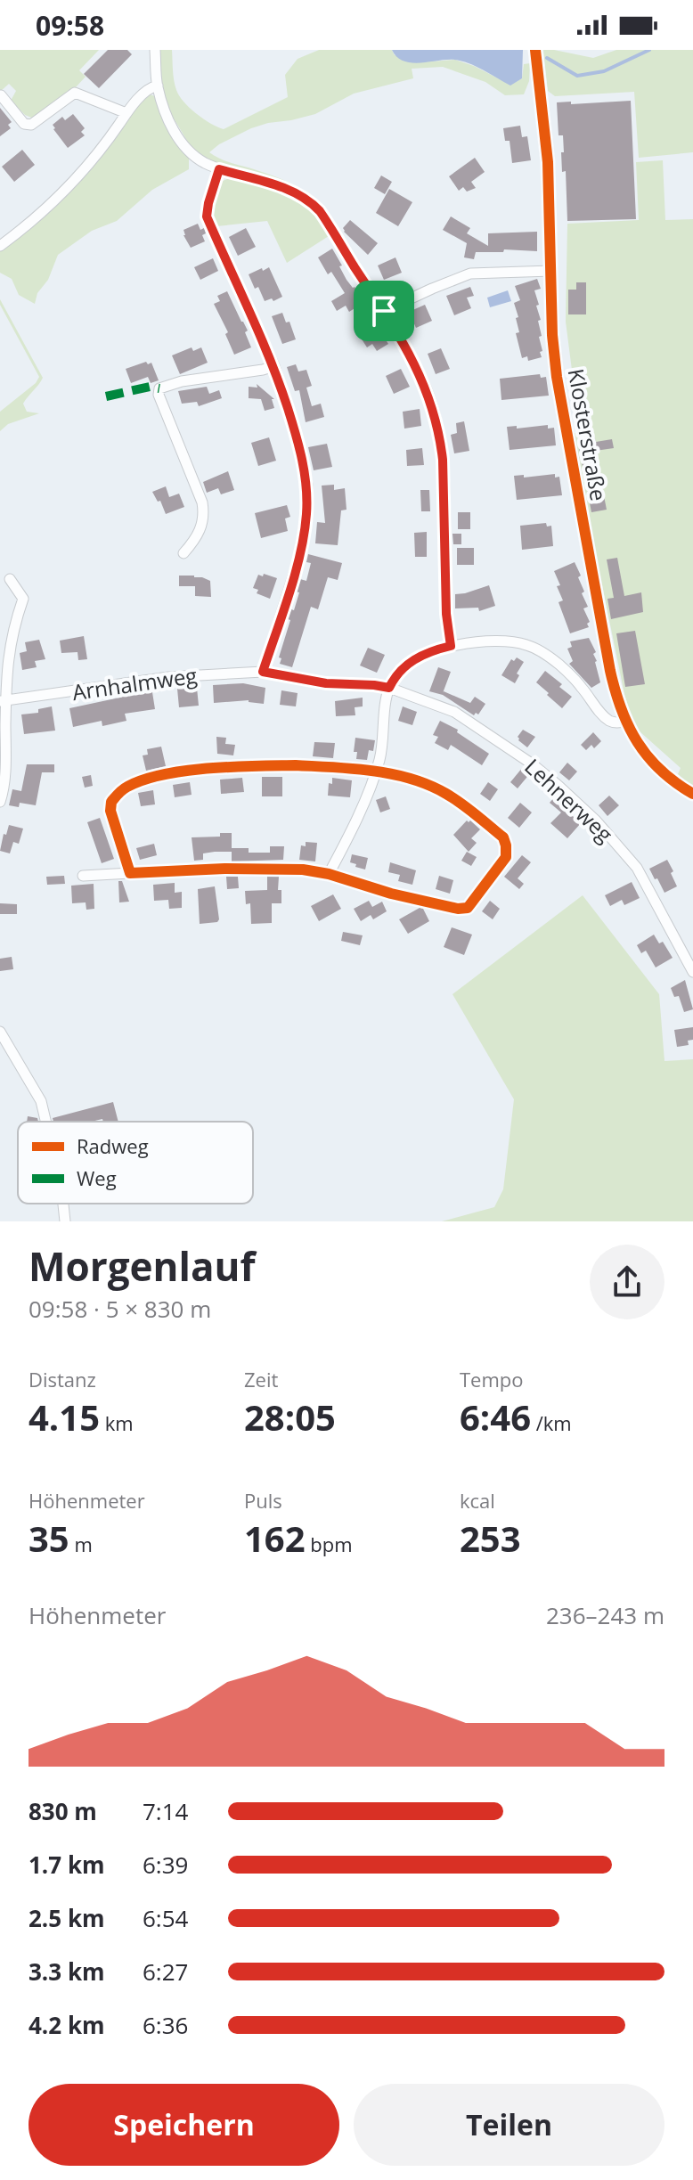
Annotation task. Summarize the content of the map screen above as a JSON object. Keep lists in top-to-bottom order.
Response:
{
  "streets": {
    "street": ["Klosterstraße", "Arnhalmweg", "Lehnerweg"]
  },
  "crossings": [
    ["Arnhalmweg", "Lehnerweg"]
  ],
  "legend": ["Radweg", "Weg"],
  "page": {
    "status": "09:58",
    "heading": ["Morgenlauf", "09:58 · 5 × 830 m"],
    "stats": [
      ["Distanz", "4.15 km"],
      ["Zeit", "28:05"],
      ["Tempo", "6:46 /km"],
      ["Höhenmeter", "35 m"],
      ["Puls", "162 bpm"],
      ["kcal", "253"]
    ],
    "chart": ["Höhenmeter", "236–243 m"],
    "list": [
      {
        "name": "830 m",
        "note": "7:14"
      },
      {
        "name": "1.7 km",
        "note": "6:39"
      },
      {
        "name": "2.5 km",
        "note": "6:54"
      },
      {
        "name": "3.3 km",
        "note": "6:27"
      },
      {
        "name": "4.2 km",
        "note": "6:36"
      }
    ],
    "buttons": ["Speichern", "Teilen"]
  }
}
